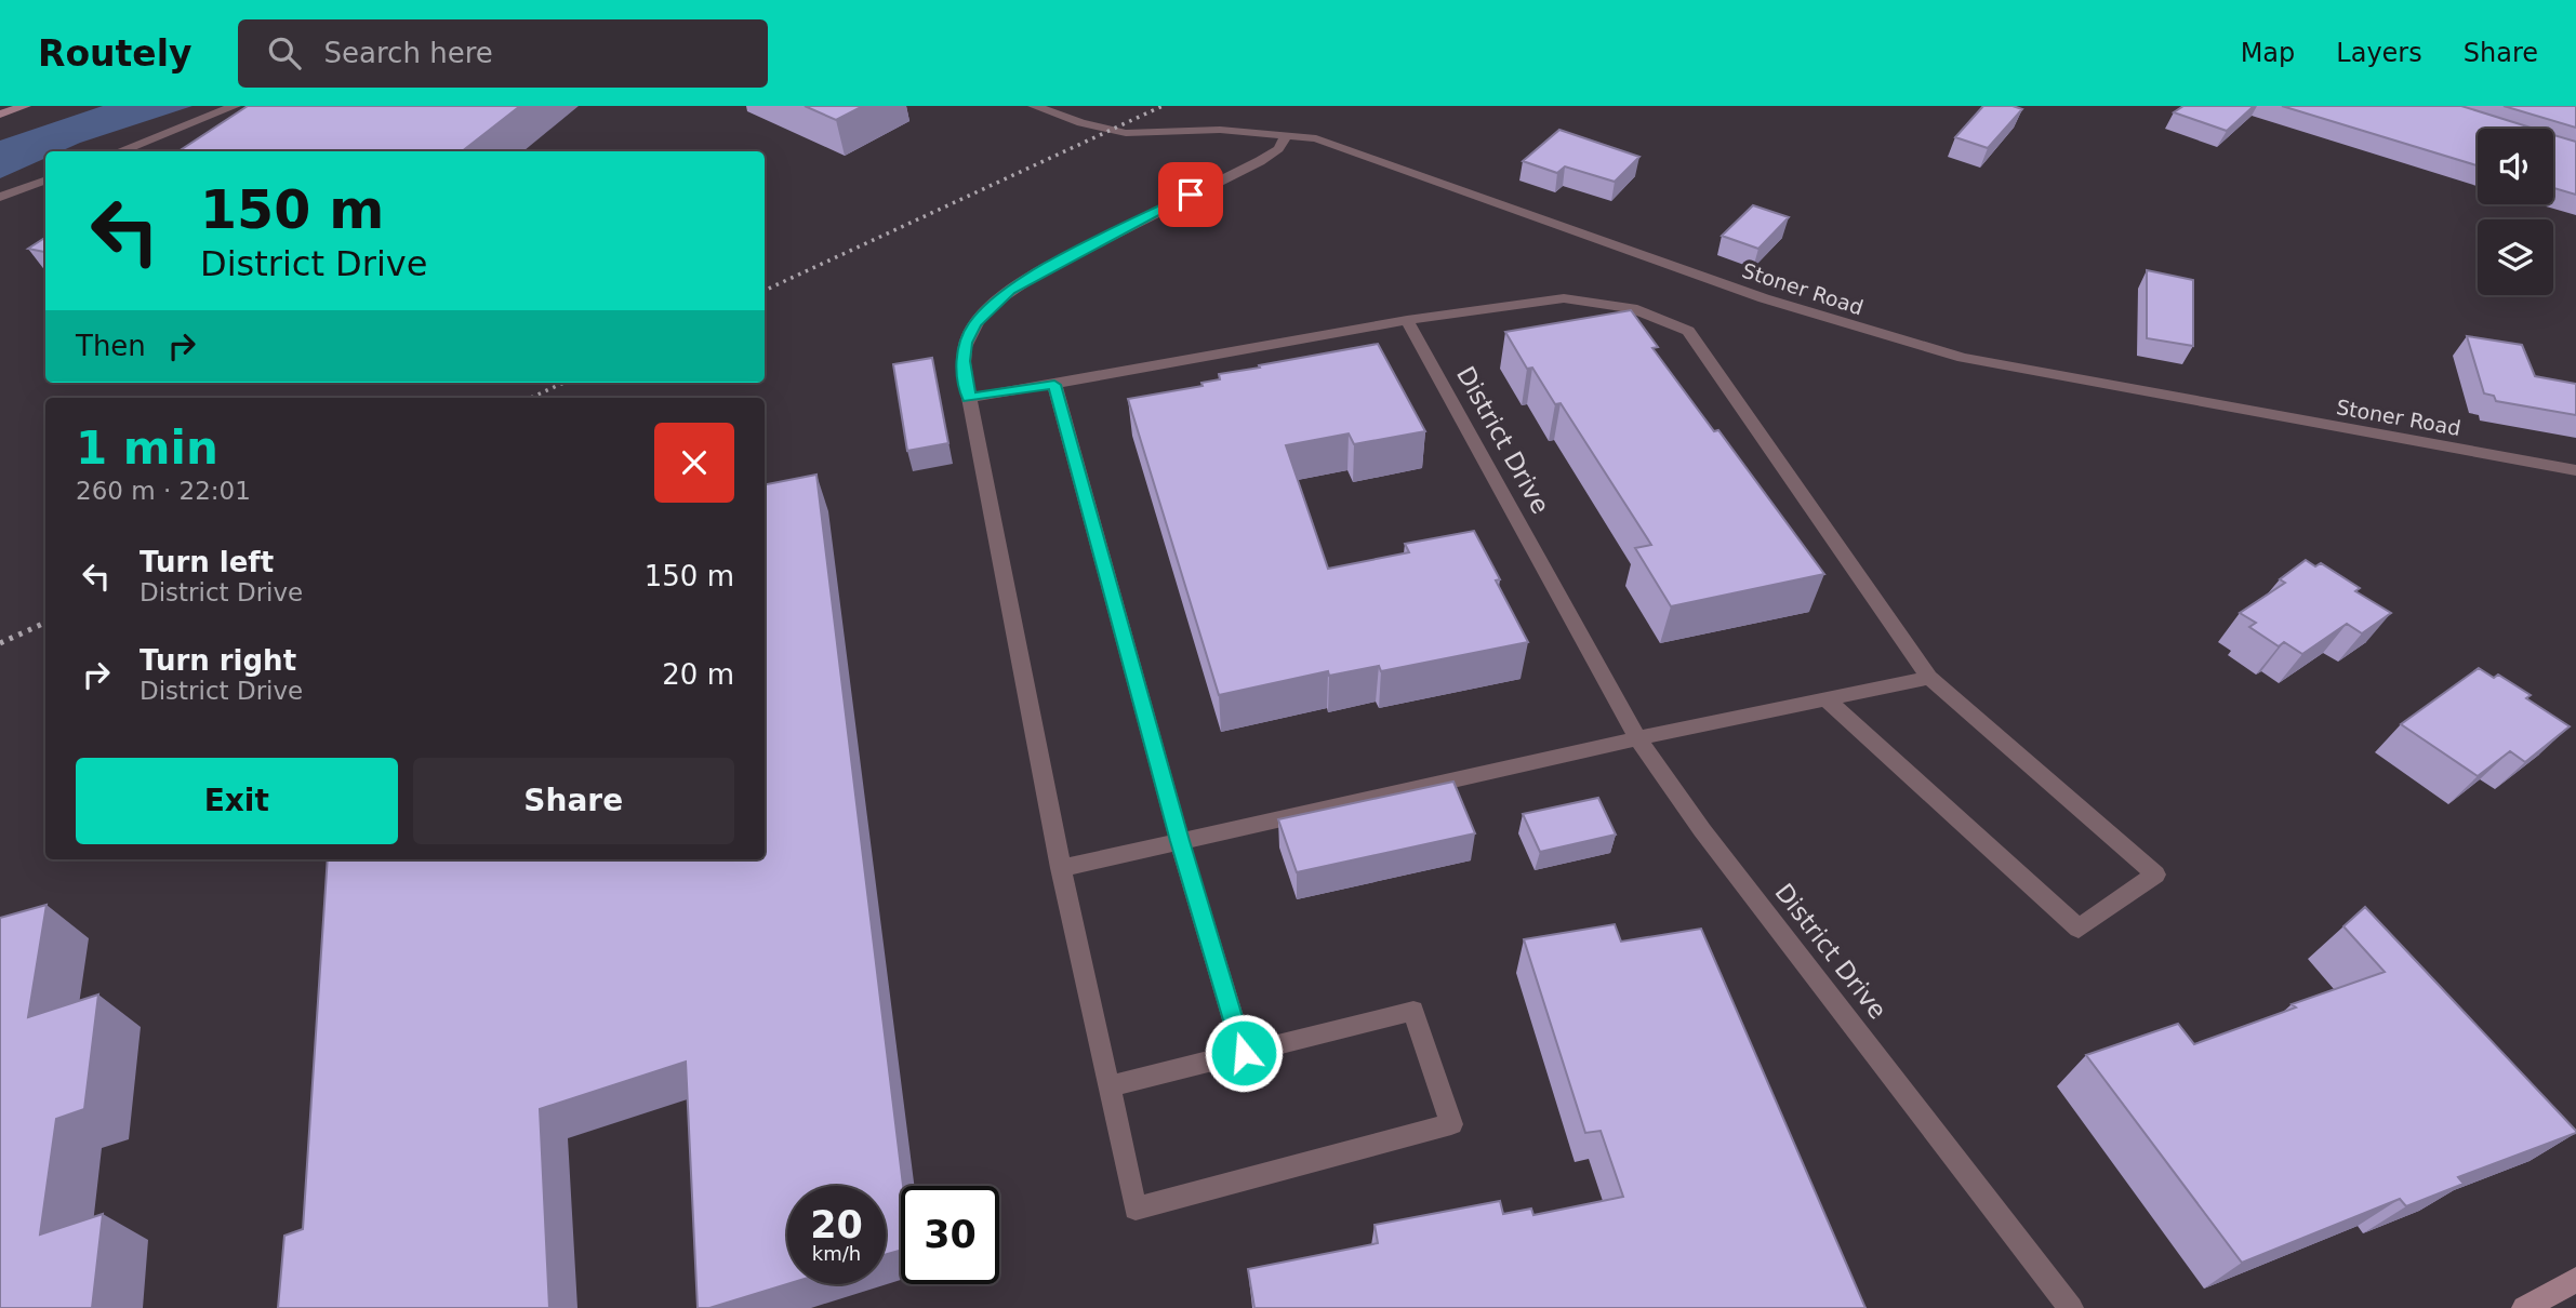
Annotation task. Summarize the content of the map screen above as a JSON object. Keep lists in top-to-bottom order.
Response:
{
  "streets": {
    "street": ["Stoner Road", "District Drive"]
  },
  "page": {
    "header": "Routely",
    "search": "Search here",
    "nav": ["Map", "Layers", "Share"],
    "turn": ["150 m", "District Drive"],
    "then": "Then",
    "heading": ["1 min", "260 m · 22:01"],
    "list": [
      {
        "name": "Turn left",
        "note": "District Drive",
        "value": "150 m"
      },
      {
        "name": "Turn right",
        "note": "District Drive",
        "value": "20 m"
      }
    ],
    "buttons": ["Exit", "Share"],
    "speed": "20 km/h",
    "limit": "30"
  }
}
